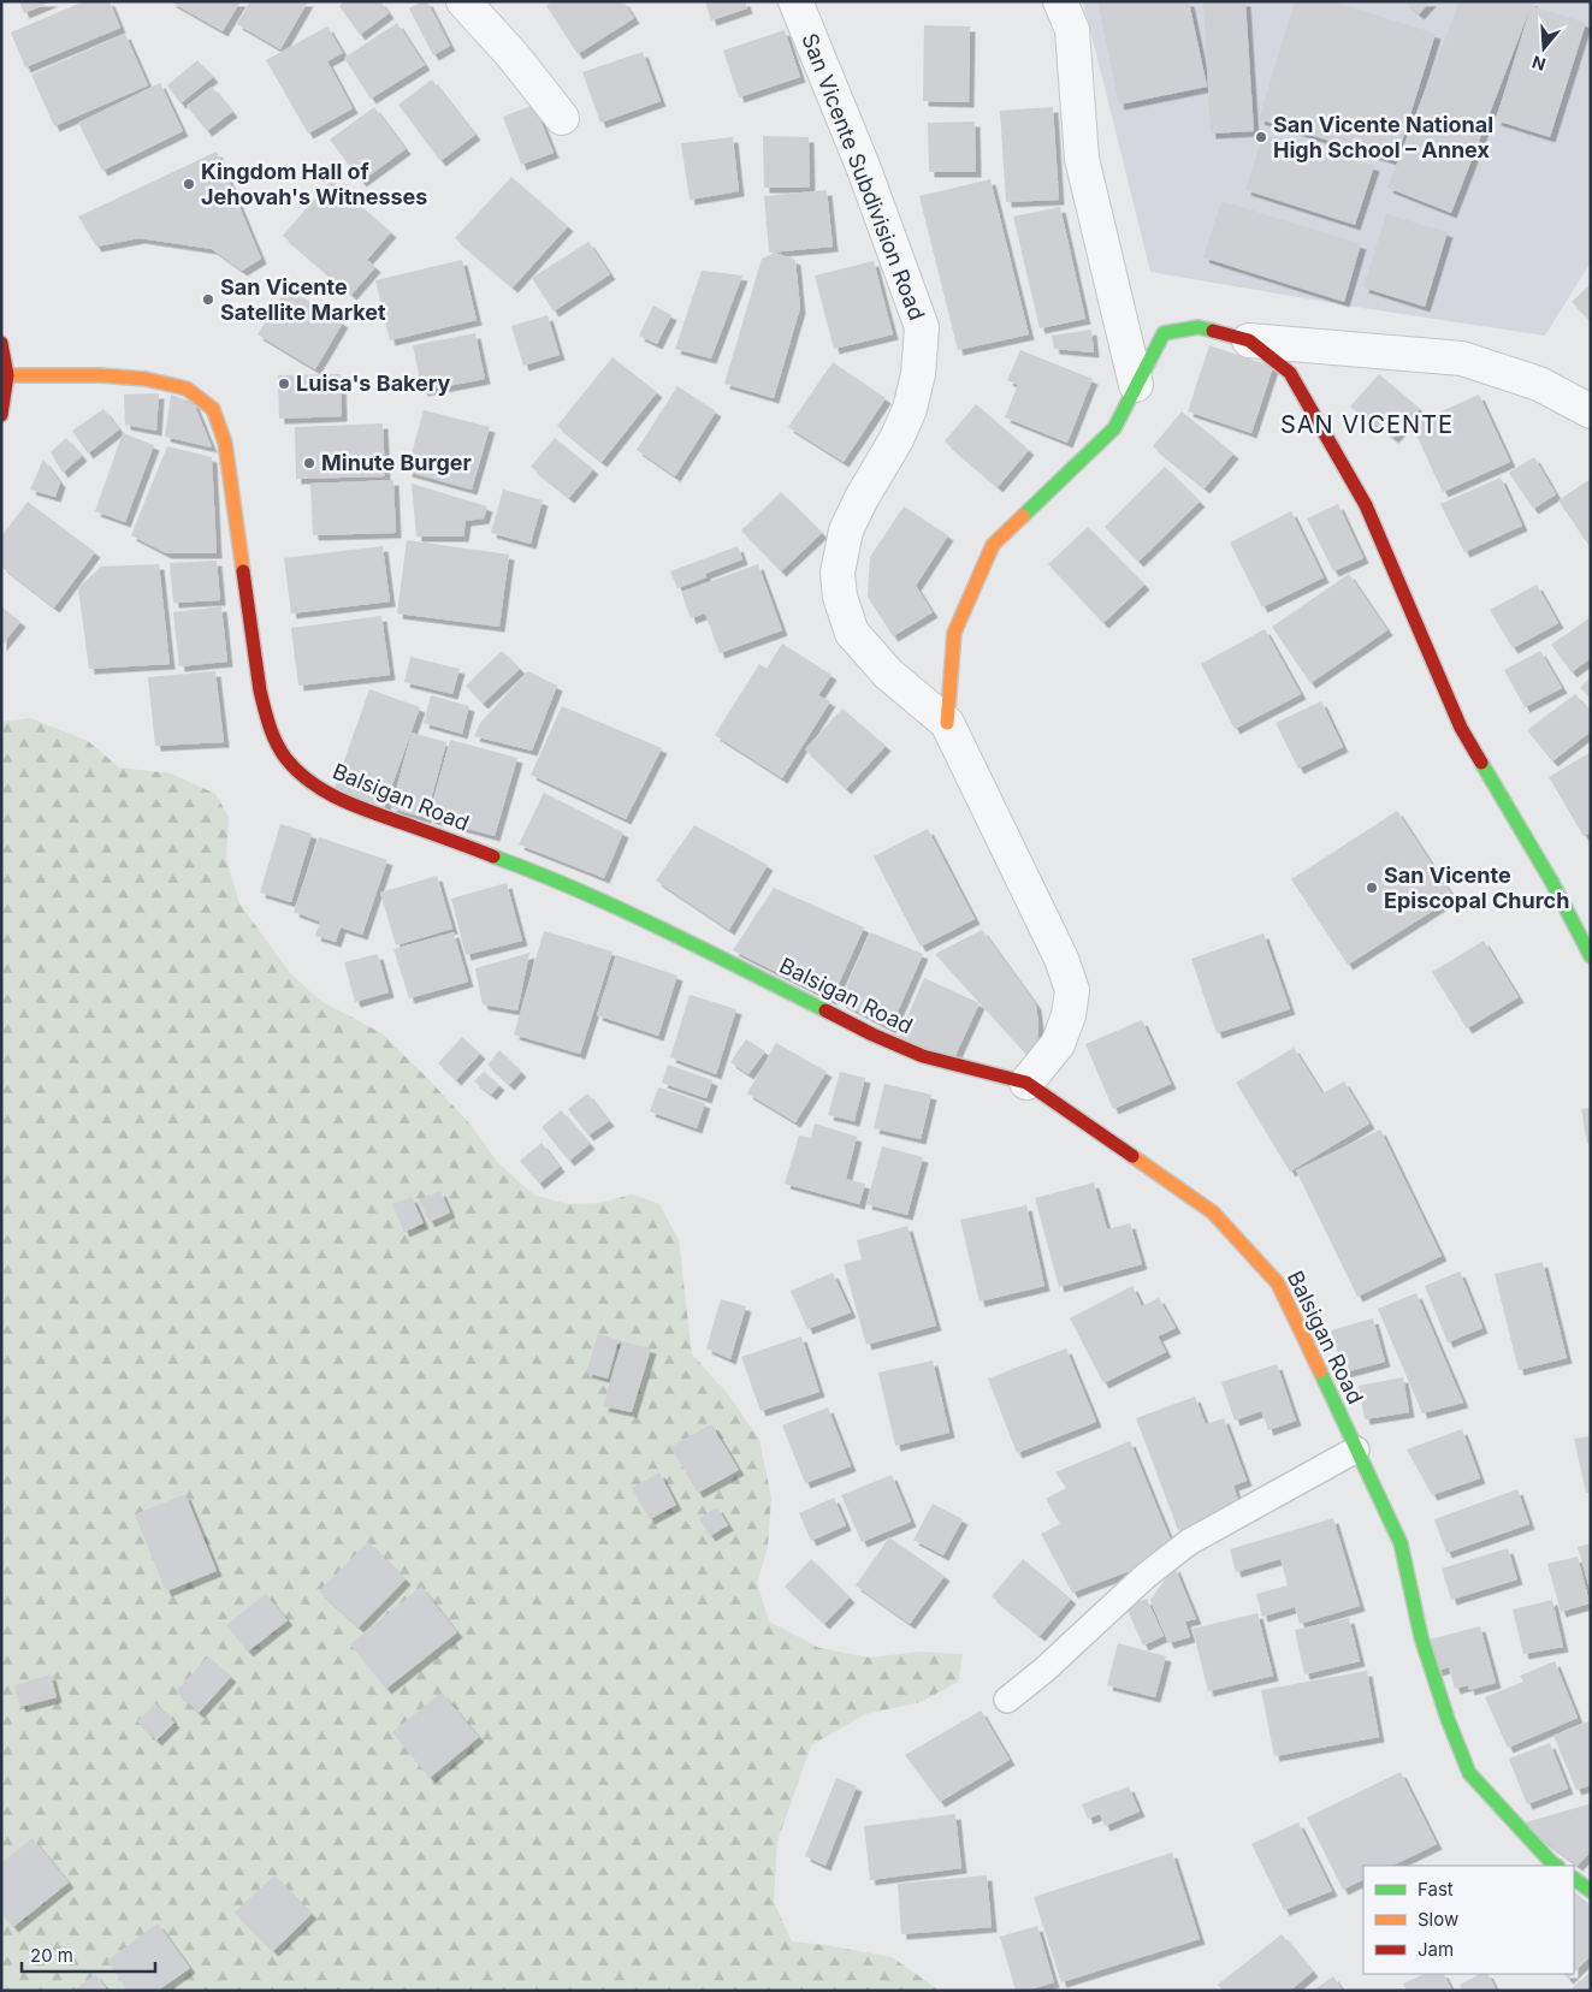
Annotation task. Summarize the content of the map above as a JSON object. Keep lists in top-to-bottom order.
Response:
{
  "streets": {
    "main road": ["Balsigan Road"],
    "street": ["San Vicente Subdivision Road"]
  },
  "crossings": [
    ["San Vicente Subdivision Road", "Balsigan Road"]
  ],
  "districts": ["SAN VICENTE"],
  "places": [
    "San Vicente National High School – Annex",
    "Kingdom Hall of Jehovah's Witnesses",
    "San Vicente Satellite Market",
    "Luisa's Bakery",
    "Minute Burger",
    "San Vicente Episcopal Church"
  ],
  "legend": ["Fast", "Slow", "Jam"],
  "scale_bar": "20 m",
  "north": "bottom"
}
